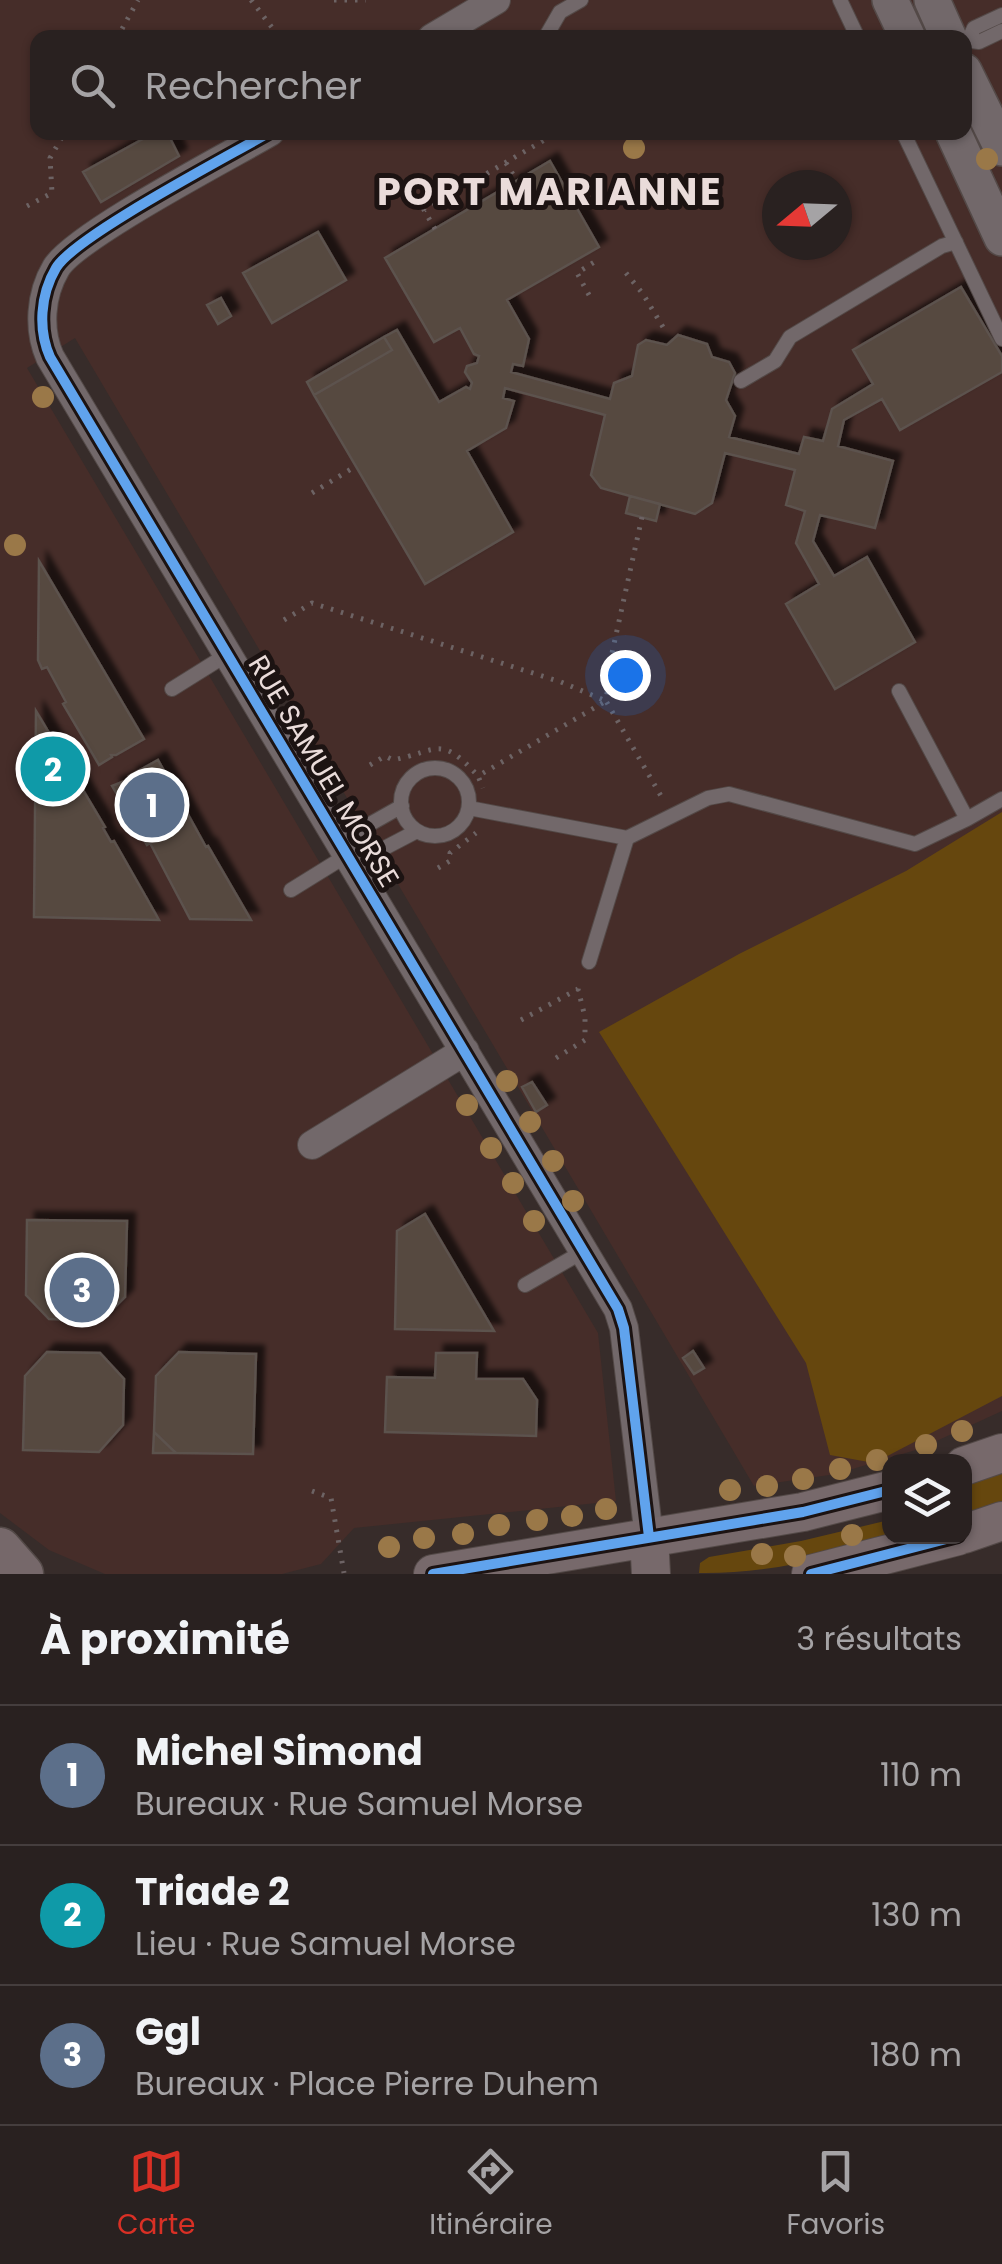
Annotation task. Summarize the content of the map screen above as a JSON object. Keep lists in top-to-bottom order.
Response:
{
  "streets": {
    "street": ["RUE SAMUEL MORSE"]
  },
  "districts": ["PORT MARIANNE"],
  "north": "left",
  "page": {
    "search": "Rechercher",
    "pins": ["2", "1", "3"],
    "heading": ["À proximité", "3 résultats"],
    "list": [
      {
        "mark": "1",
        "name": "Michel Simond",
        "note": "Bureaux · Rue Samuel Morse",
        "value": "110 m"
      },
      {
        "mark": "2",
        "name": "Triade 2",
        "note": "Lieu · Rue Samuel Morse",
        "value": "130 m"
      },
      {
        "mark": "3",
        "name": "Ggl",
        "note": "Bureaux · Place Pierre Duhem",
        "value": "180 m"
      }
    ],
    "nav": ["Carte", "Itinéraire", "Favoris"]
  }
}
